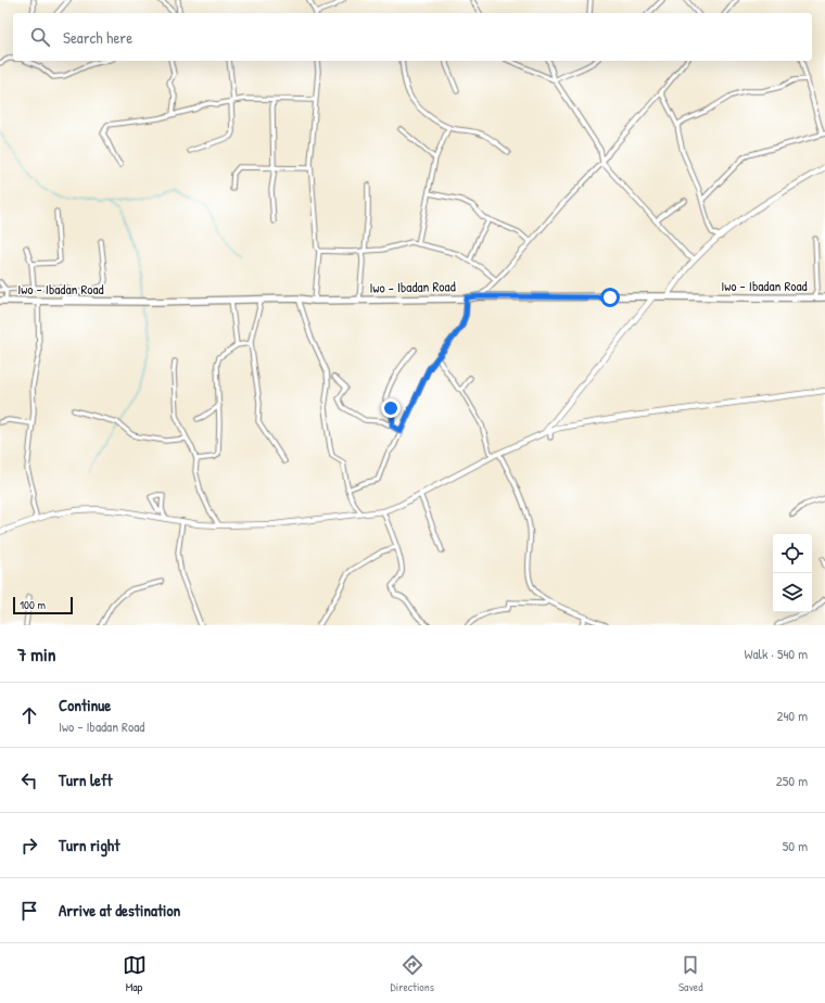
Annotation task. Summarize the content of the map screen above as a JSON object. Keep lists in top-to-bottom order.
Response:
{
  "streets": {
    "main road": ["Iwo - Ibadan Road"]
  },
  "scale_bar": "100 m",
  "page": {
    "search": "Search here",
    "scale": "100 m",
    "heading": ["7 min", "Walk · 540 m"],
    "list": [
      ["Continue", "Iwo - Ibadan Road", "240 m"],
      ["Turn left", "250 m"],
      ["Turn right", "50 m"],
      "Arrive at destination"
    ],
    "nav": ["Map", "Directions", "Saved"]
  }
}
